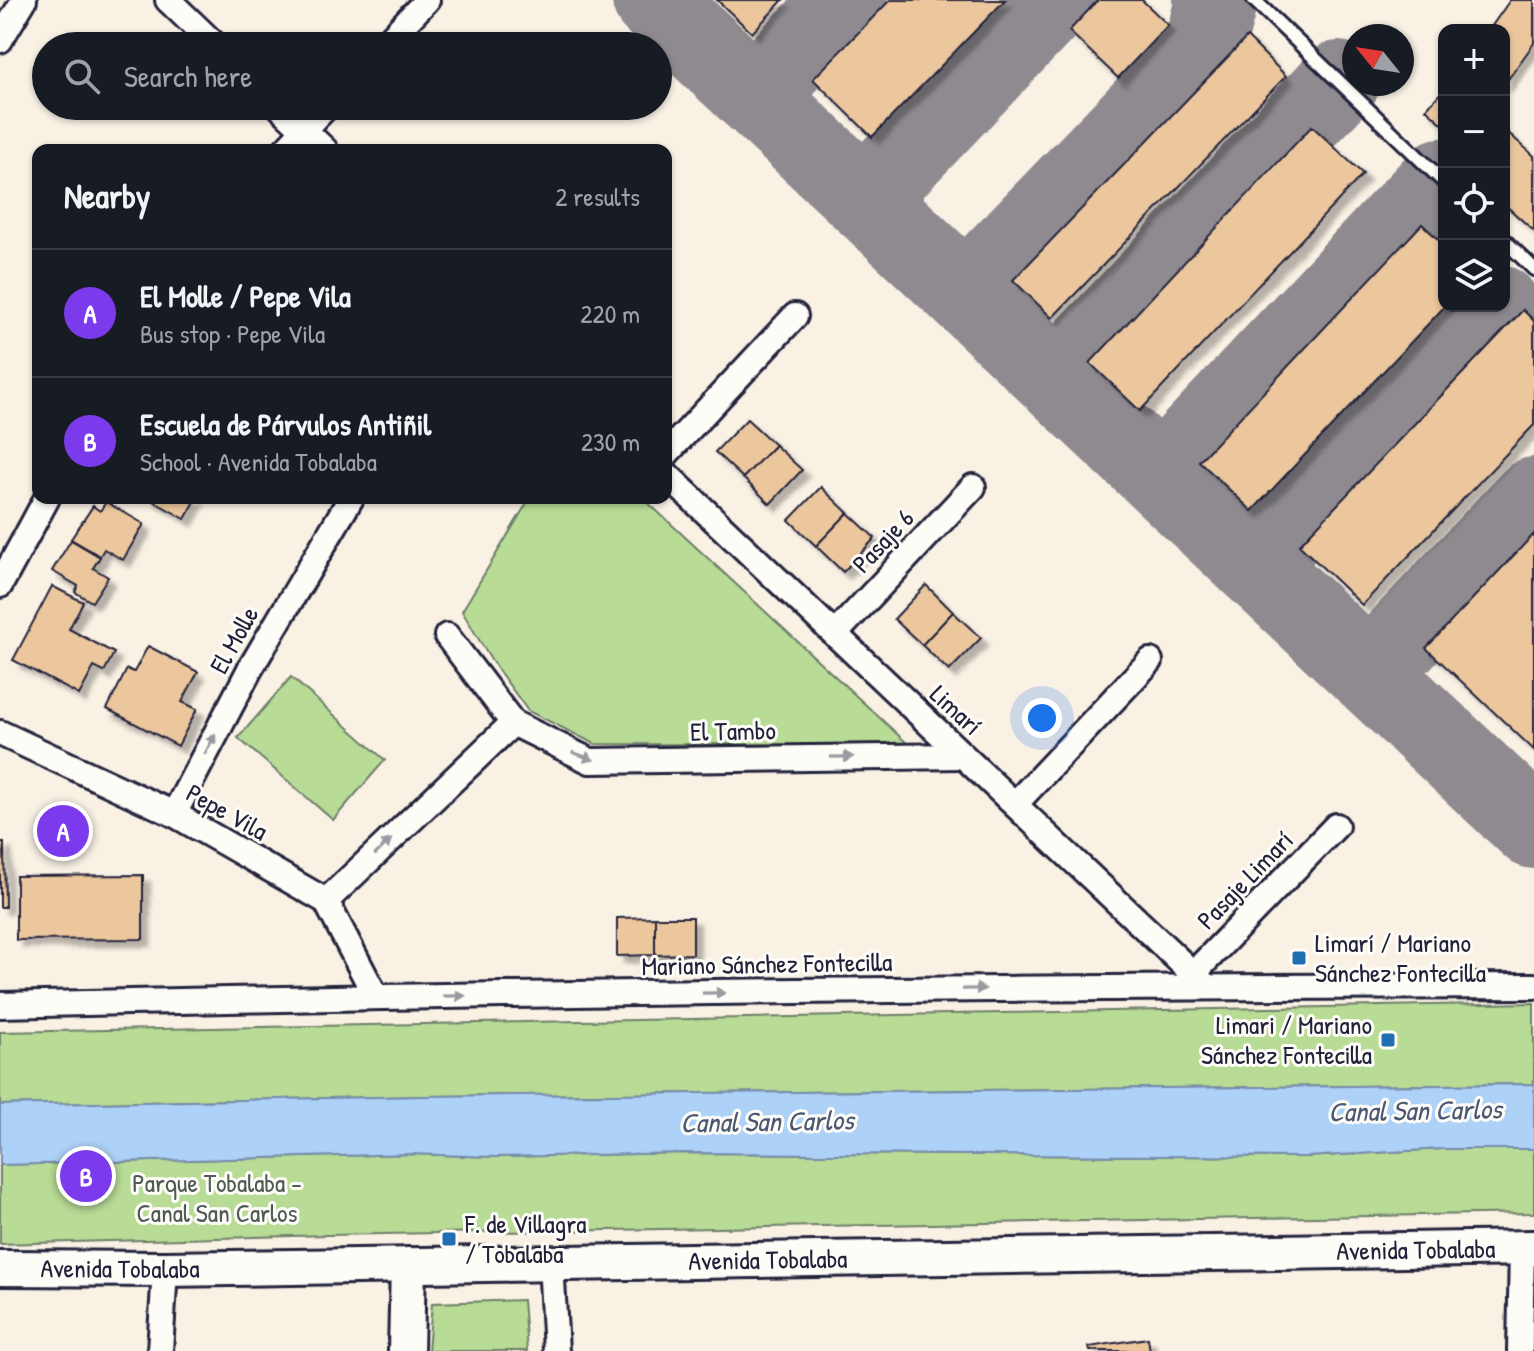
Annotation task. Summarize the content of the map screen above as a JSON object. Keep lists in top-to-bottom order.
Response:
{
  "streets": {
    "main road": ["Avenida Tobalaba"],
    "street": [
      "Pasaje 6",
      "El Molle",
      "Limarí",
      "El Tambo",
      "Pepe Vila",
      "Pasaje Limarí",
      "Mariano Sánchez Fontecilla"
    ]
  },
  "crossings": [
    ["Pasaje 6", "Limarí"],
    ["El Molle", "Pepe Vila"],
    ["Limarí", "El Tambo"],
    ["Limarí", "Pasaje Limarí"],
    ["Limarí", "Mariano Sánchez Fontecilla"],
    ["Pasaje Limarí", "Mariano Sánchez Fontecilla"]
  ],
  "one_way": ["El Tambo", "Mariano Sánchez Fontecilla"],
  "water": ["Canal San Carlos"],
  "parks": ["Parque Tobalaba - Canal San Carlos"],
  "places": {
    "transit": ["Limarí / Mariano Sánchez Fontecilla", "Limari / Mariano Sánchez Fontecilla", "F. de Villagra / Tobalaba"]
  },
  "north": "top left",
  "page": {
    "map_buttons": ["+", "−"],
    "search": "Search here",
    "heading": ["Nearby", "2 results"],
    "list": [
      {
        "mark": "A",
        "name": "El Molle / Pepe Vila",
        "note": "Bus stop · Pepe Vila",
        "value": "220 m"
      },
      {
        "mark": "B",
        "name": "Escuela de Párvulos Antiñil",
        "note": "School · Avenida Tobalaba",
        "value": "230 m"
      }
    ],
    "pins": ["A", "B"]
  }
}
